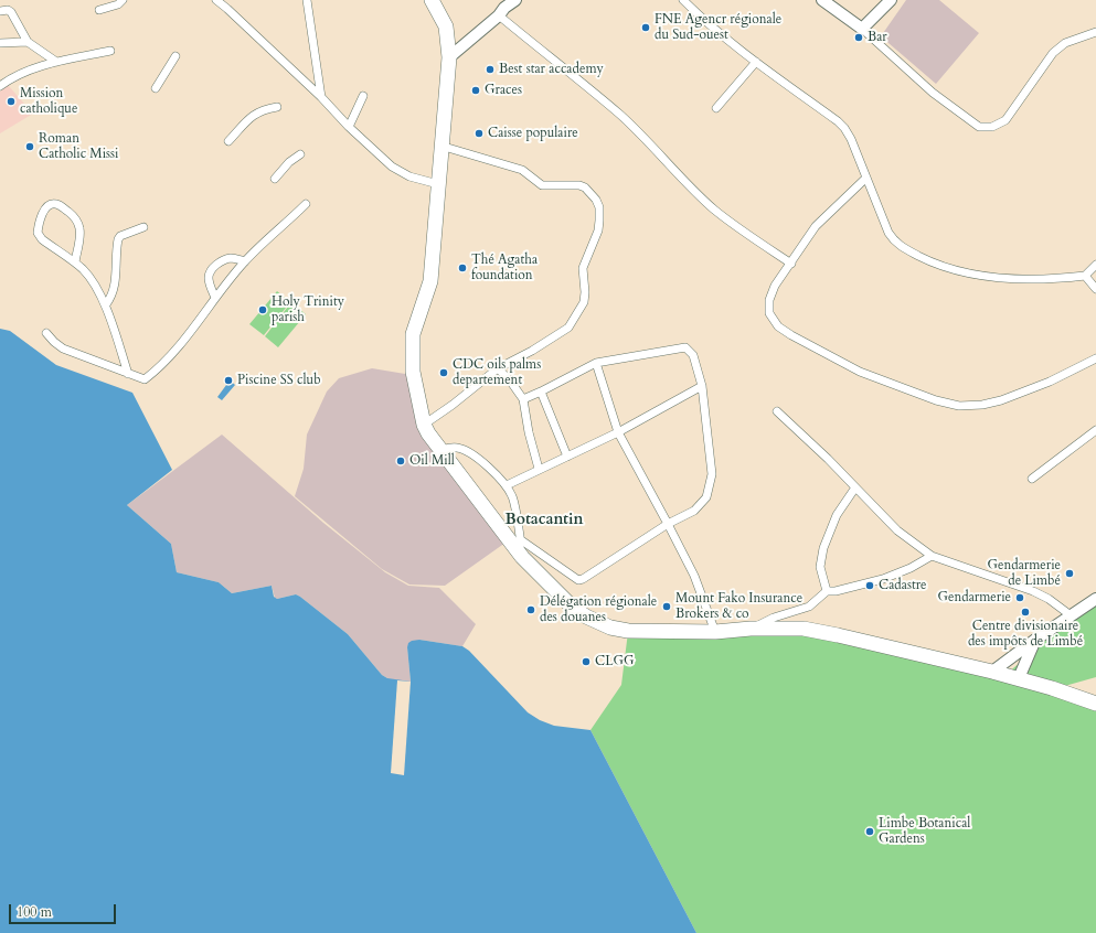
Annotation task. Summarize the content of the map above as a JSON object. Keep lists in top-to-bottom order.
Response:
{
  "districts": ["Botacantin"],
  "places": [
    "FNE Agencr régionale du Sud-ouest",
    "Bar",
    "Best star accademy",
    "Graces",
    "Mission catholique",
    "Caisse populaire",
    "Roman Catholic Missi",
    "Thé Agatha foundation",
    "Holy Trinity parish",
    "CDC oils palms departement",
    "Piscine SS club",
    "Oil Mill",
    "Gendarmerie de Limbé",
    "Cadastre",
    "Gendarmerie",
    "Mount Fako Insurance Brokers & co",
    "Délégation régionale des douanes",
    "Centre divisionaire des impôts de Limbé",
    "CLGG",
    "Limbe Botanical Gardens"
  ],
  "scale_bar": "100 m"
}
